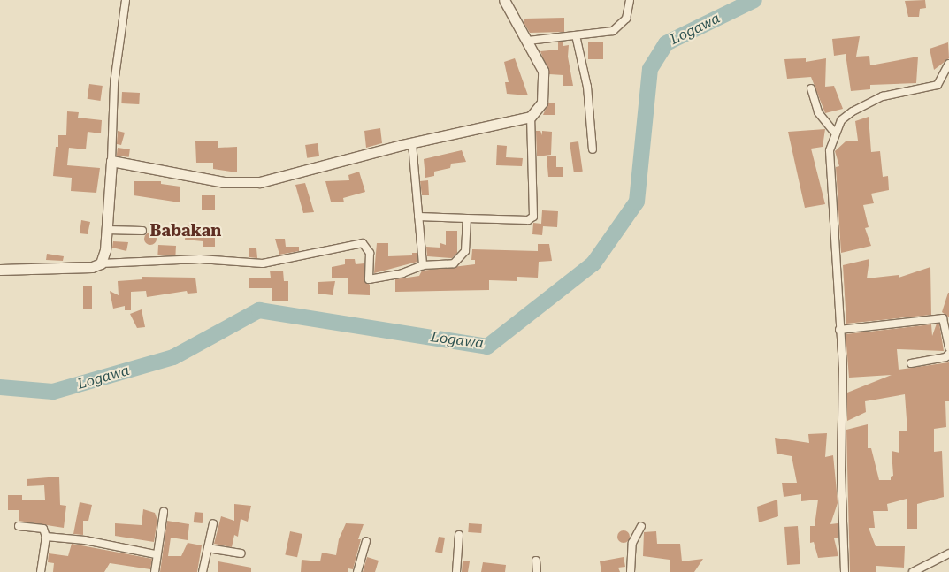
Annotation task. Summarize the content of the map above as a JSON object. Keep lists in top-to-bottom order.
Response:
{
  "districts": ["Babakan"],
  "water": ["Logawa"]
}
